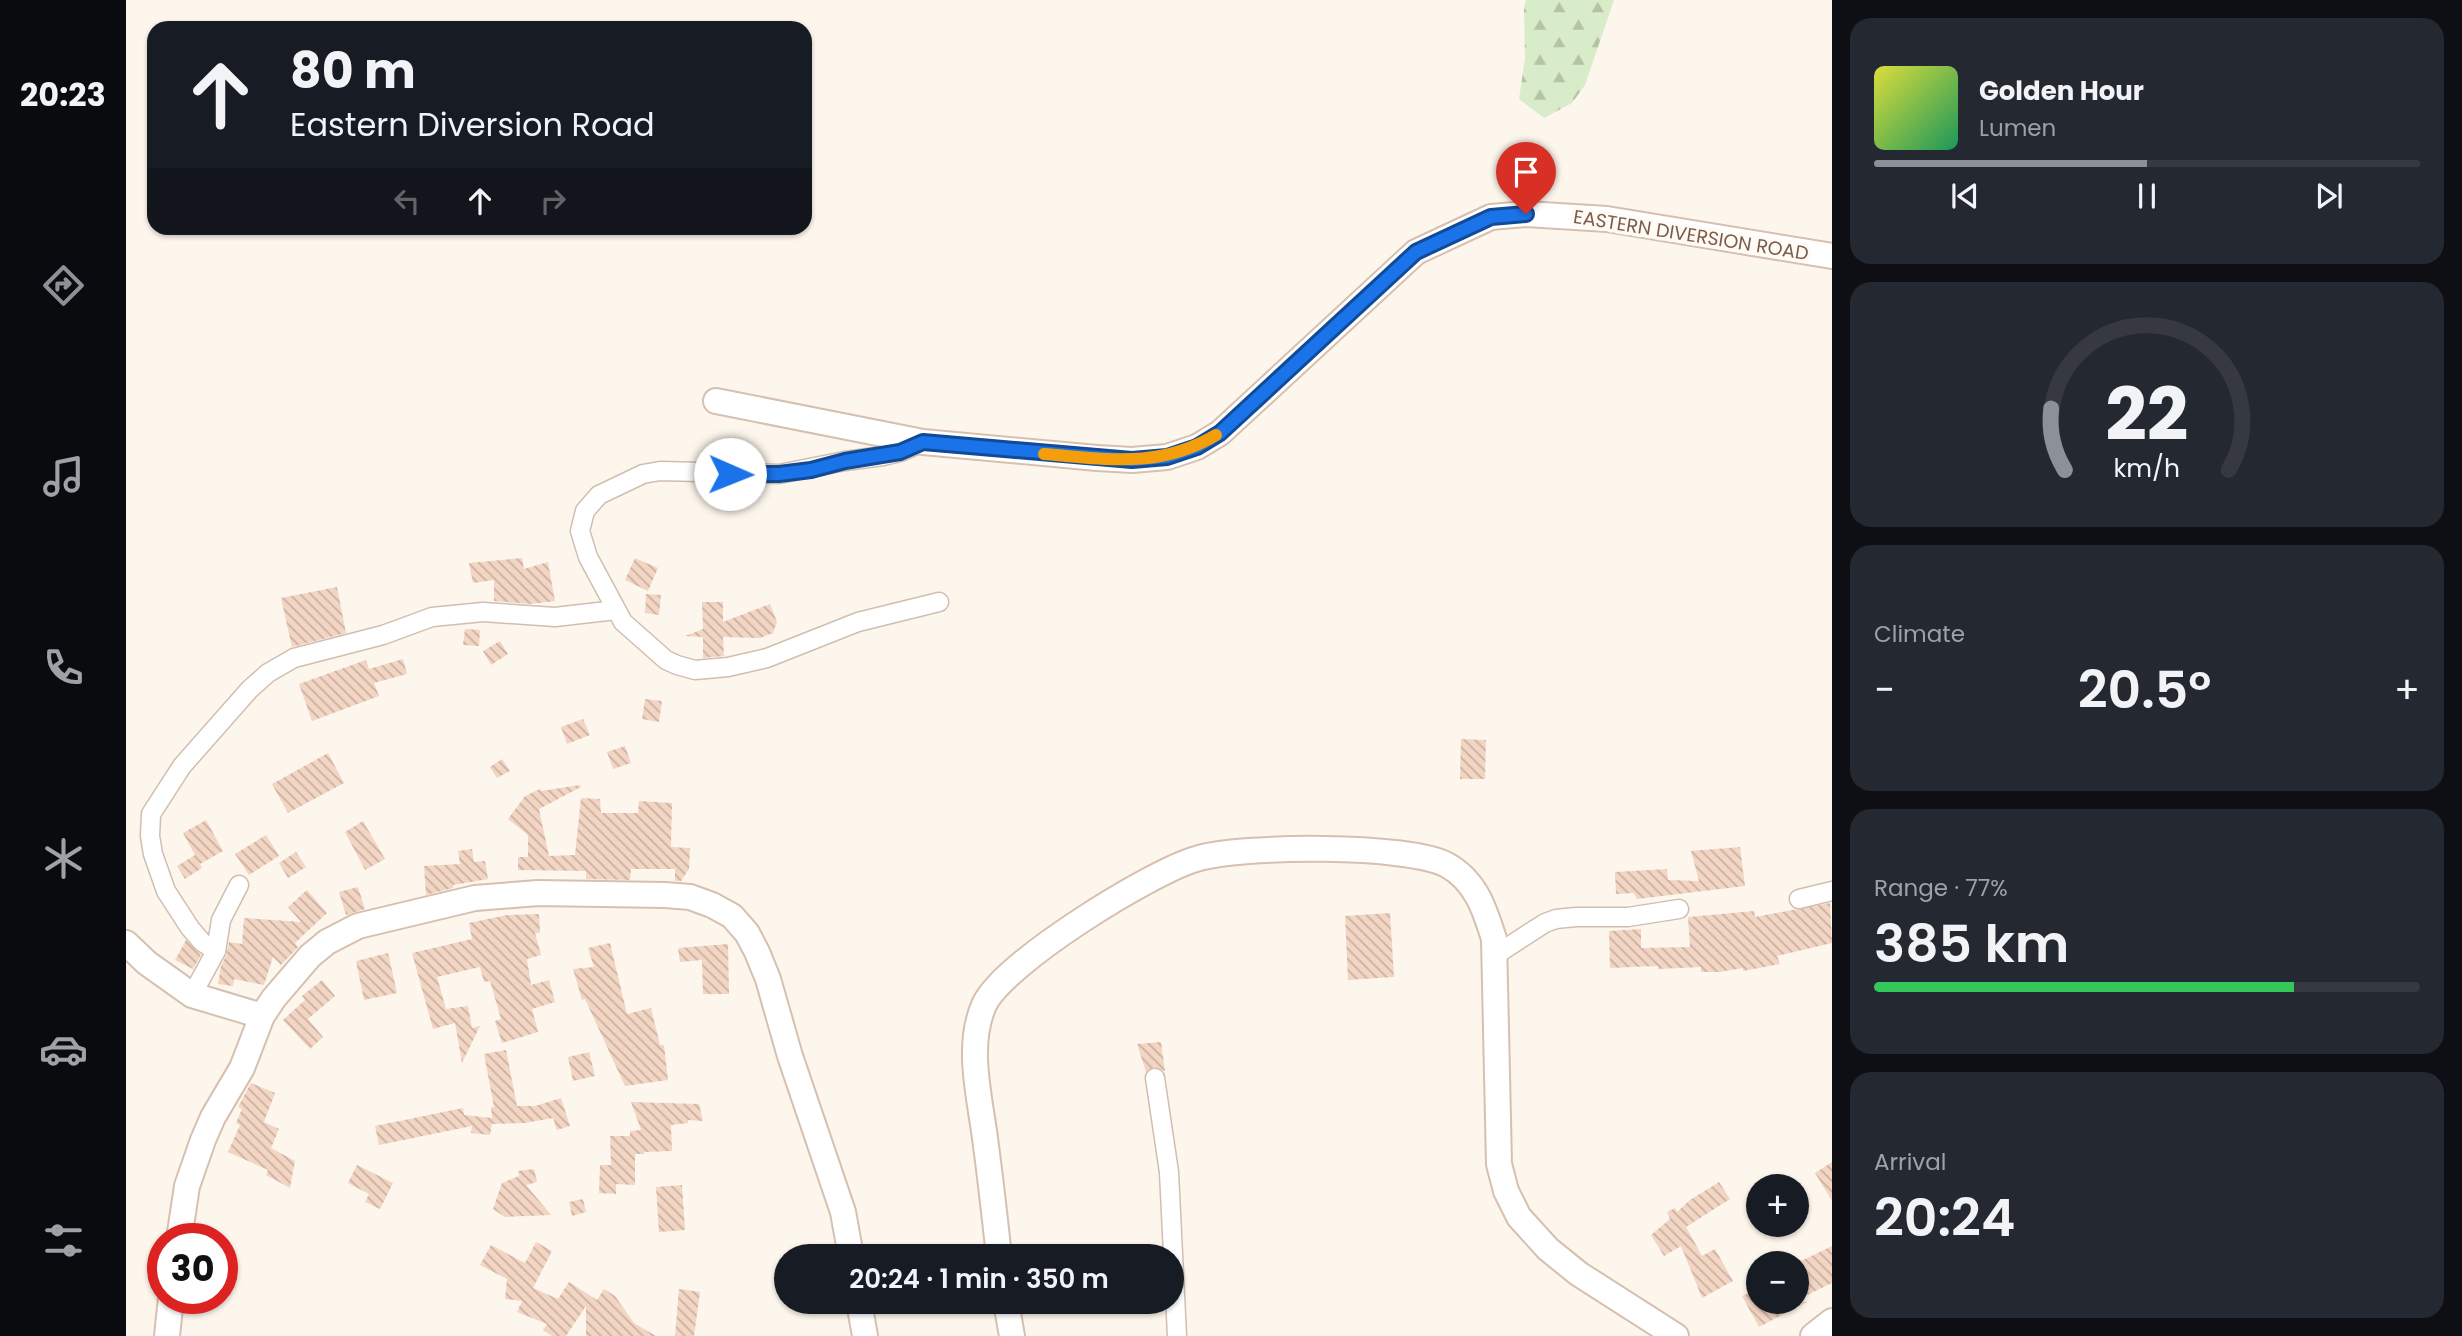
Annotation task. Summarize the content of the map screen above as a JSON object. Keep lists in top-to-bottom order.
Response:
{
  "streets": {
    "main road": ["EASTERN DIVERSION ROAD"]
  },
  "page": {
    "tabs": "20:23",
    "turn": ["80 m", "Eastern Diversion Road"],
    "song": ["Golden Hour", "Lumen"],
    "tile": [
      "Climate",
      ["Range · 77%", "385 km"],
      ["Arrival", "20:24"]
    ],
    "heat": ["−", "20.5°", "+"],
    "map_buttons": ["+", "−"],
    "limit": "30",
    "trip": "20:24 · 1 min · 350 m",
    "gauge": ["22", "km/h"]
  }
}
